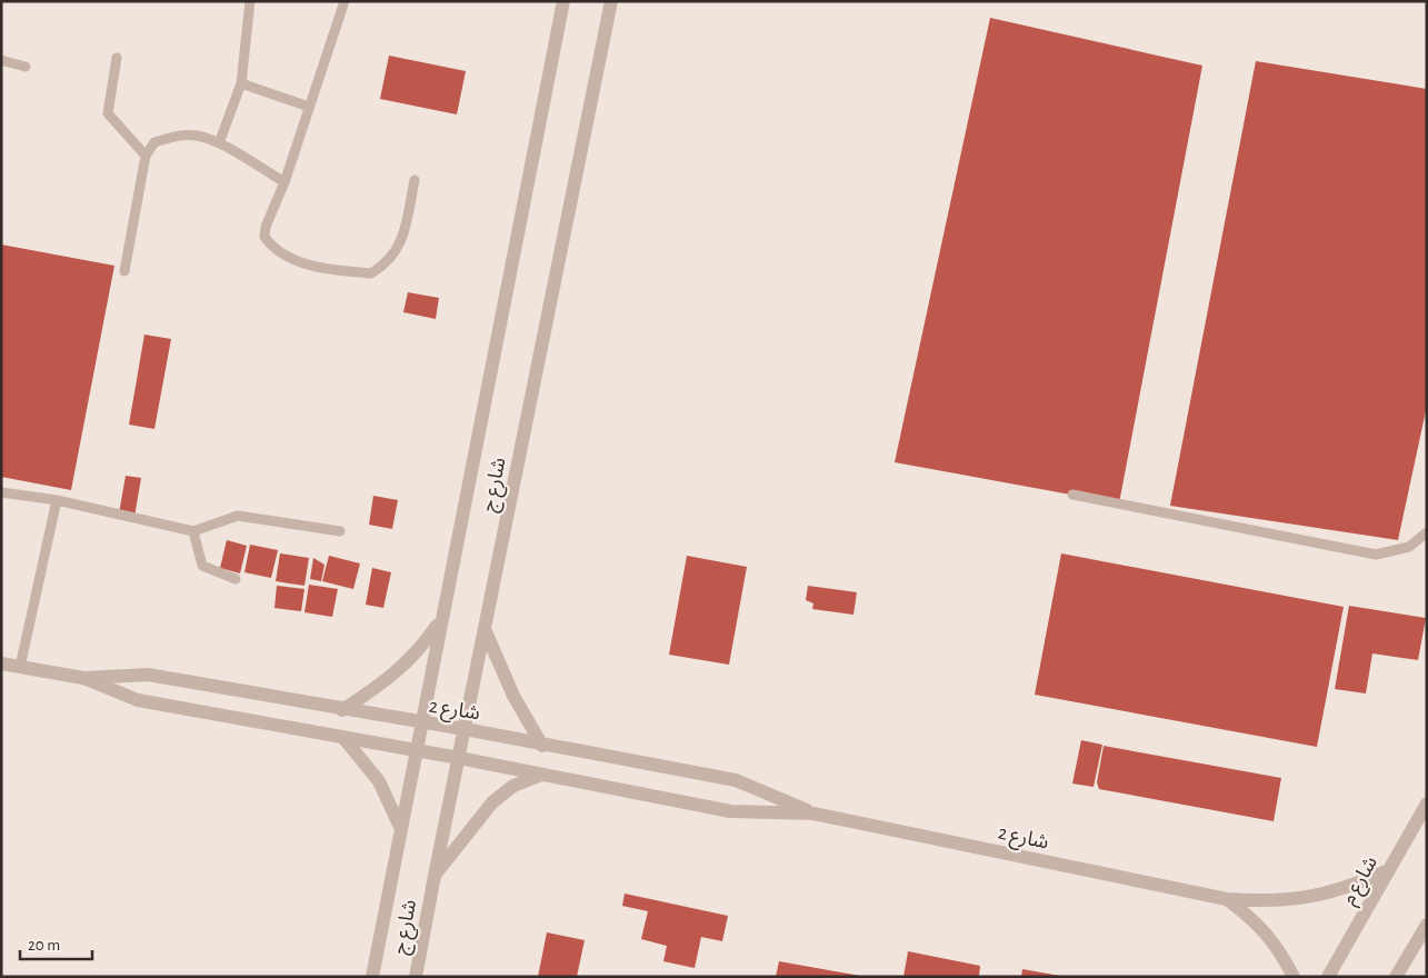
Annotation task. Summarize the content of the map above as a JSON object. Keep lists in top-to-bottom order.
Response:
{
  "streets": {
    "street": ["شارع ج", "شارع 2", "شارع م"]
  },
  "crossings": [
    ["شارع ج", "شارع 2"],
    ["شارع 2", "شارع م"]
  ],
  "scale_bar": "20 m"
}
